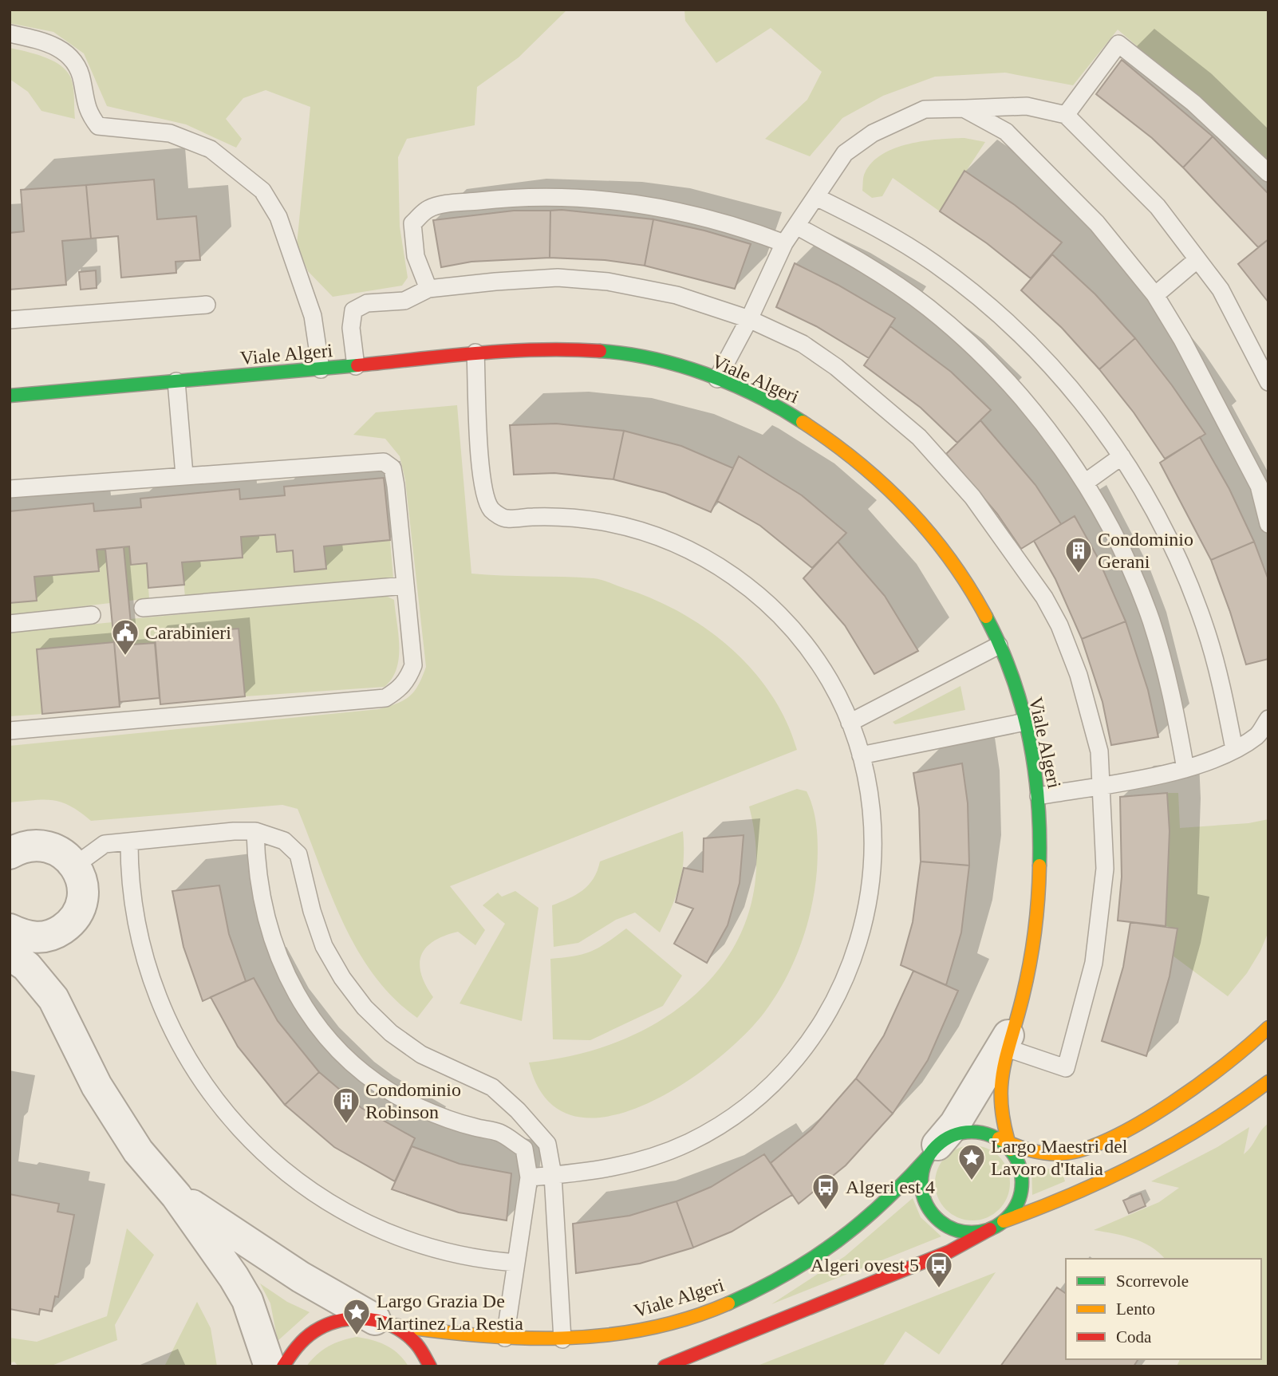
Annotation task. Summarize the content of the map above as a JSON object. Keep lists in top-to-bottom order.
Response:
{
  "streets": {
    "street": ["Viale Algeri"]
  },
  "places": {
    "building": ["Condominio Gerani", "Condominio Robinson"],
    "public building": ["Carabinieri"],
    "place": ["Largo Maestri del Lavoro d'Italia", "Largo Grazia De Martinez La Restia"],
    "bus stop": ["Algeri est 4", "Algeri ovest 5"]
  },
  "legend": ["Scorrevole", "Lento", "Coda"]
}
